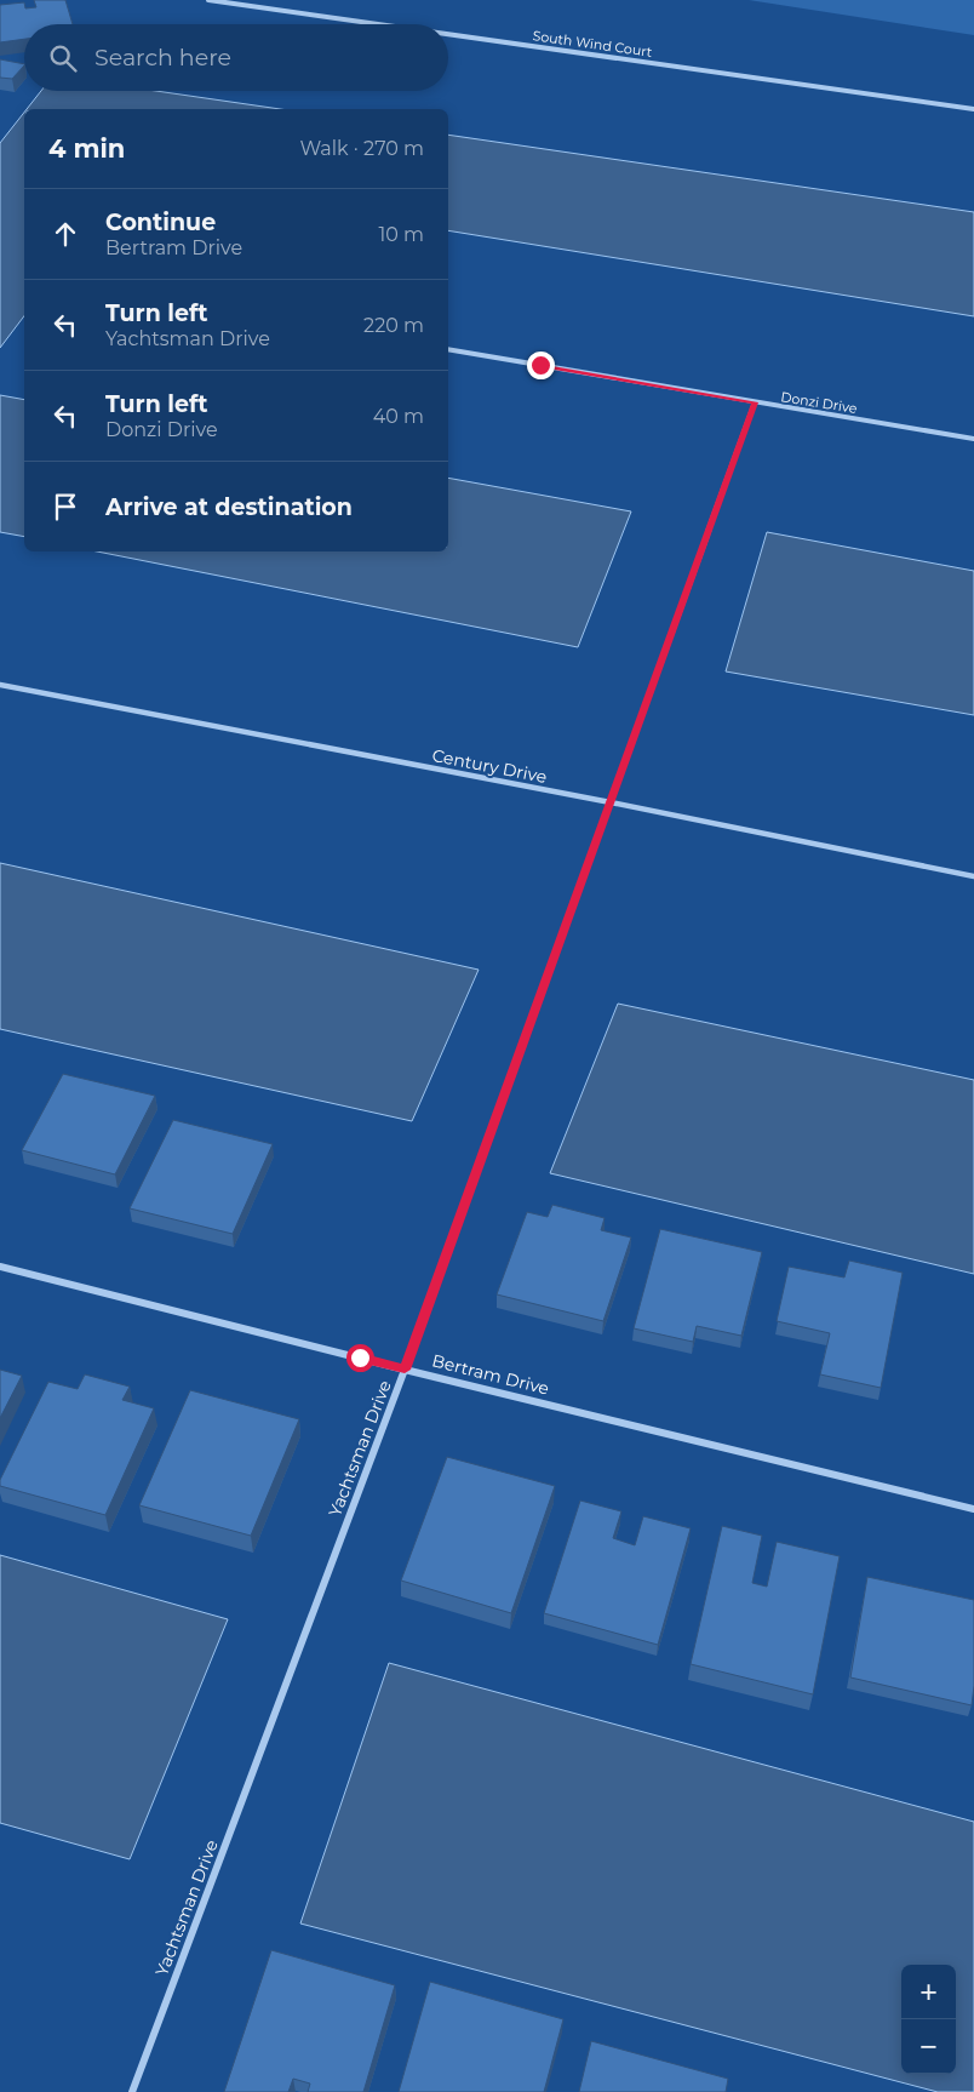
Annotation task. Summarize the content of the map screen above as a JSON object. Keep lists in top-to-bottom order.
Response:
{
  "streets": {
    "street": [
      "South Wind Court",
      "Donzi Drive",
      "Century Drive",
      "Bertram Drive",
      "Yachtsman Drive"
    ]
  },
  "crossings": [
    ["Donzi Drive", "Yachtsman Drive"],
    ["Century Drive", "Yachtsman Drive"],
    ["Bertram Drive", "Yachtsman Drive"]
  ],
  "page": {
    "search": "Search here",
    "heading": ["4 min", "Walk · 270 m"],
    "list": [
      ["Continue", "Bertram Drive", "10 m"],
      ["Turn left", "Yachtsman Drive", "220 m"],
      ["Turn left", "Donzi Drive", "40 m"],
      "Arrive at destination"
    ],
    "map_buttons": ["+", "−"]
  }
}
